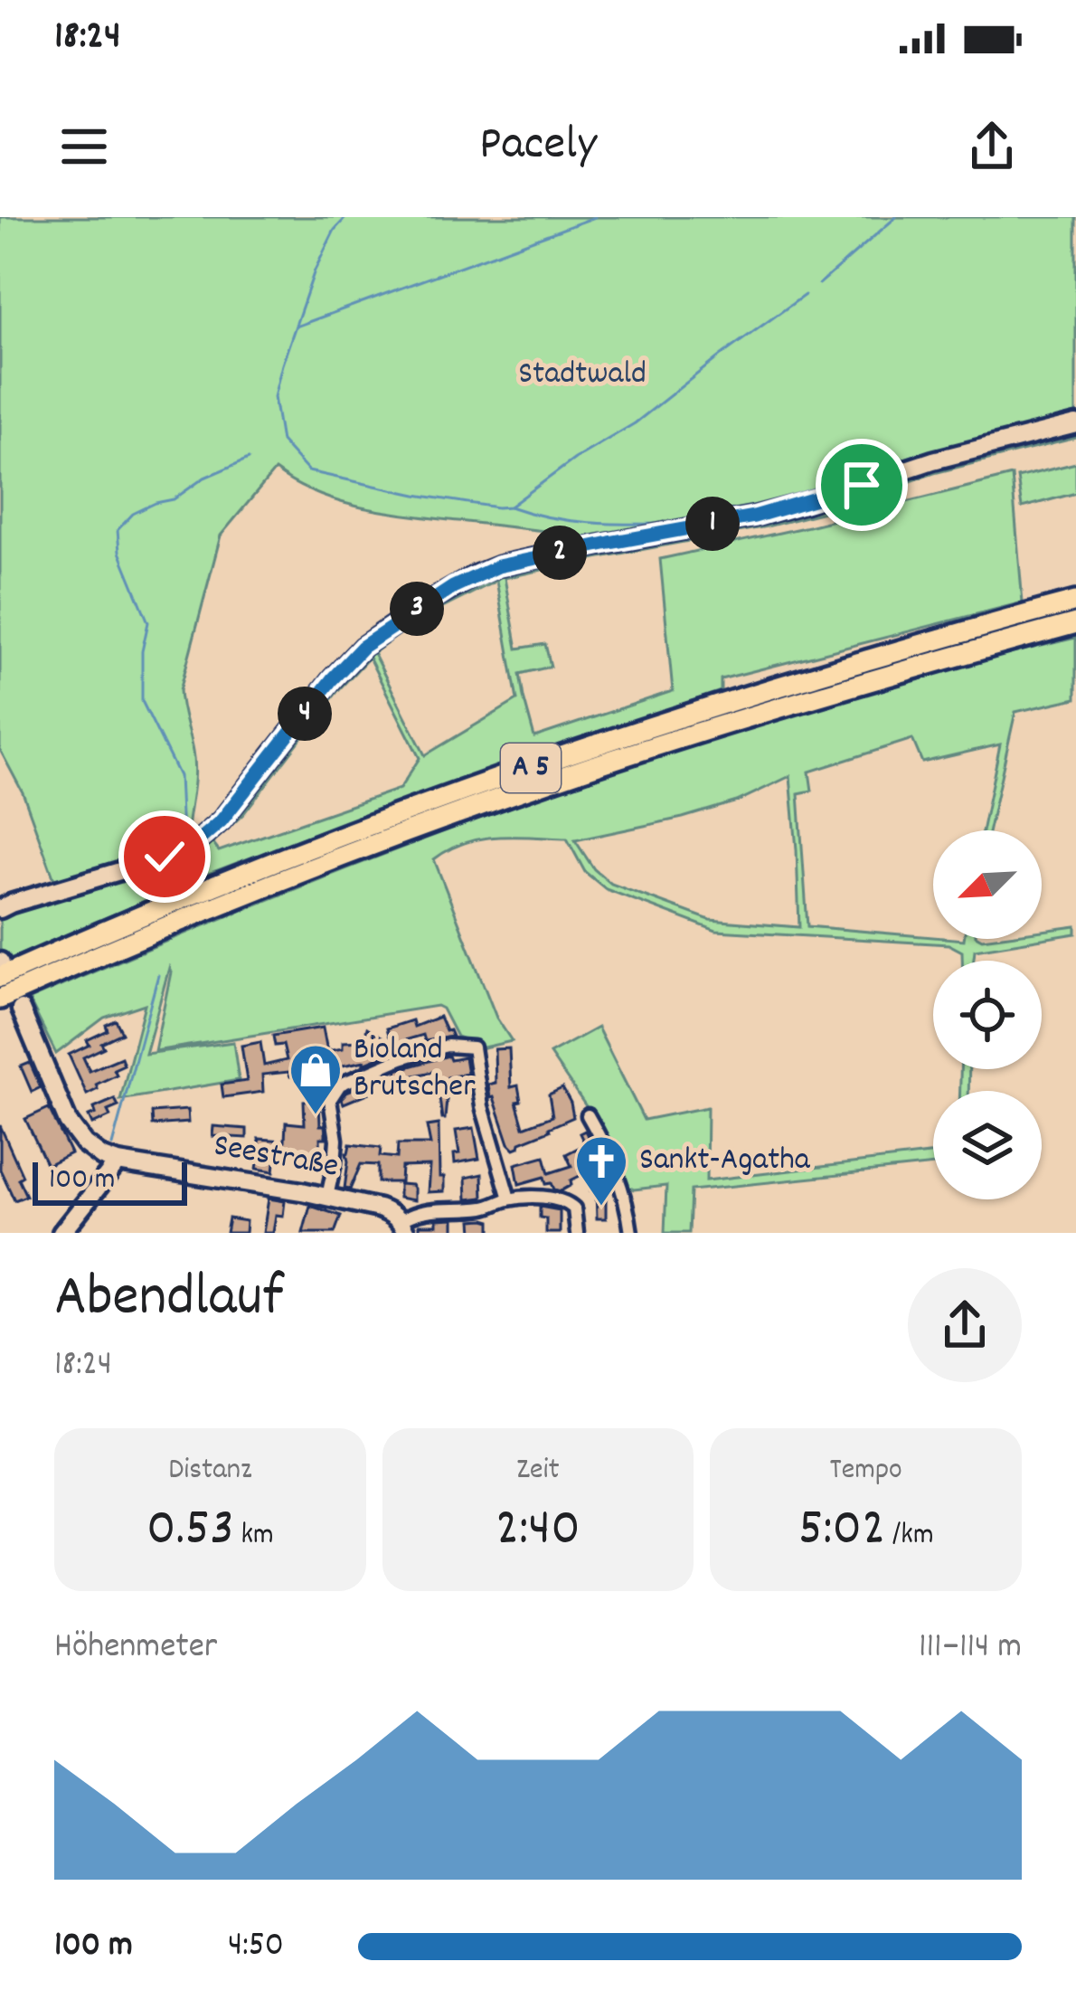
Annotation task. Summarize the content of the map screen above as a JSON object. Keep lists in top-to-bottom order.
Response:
{
  "streets": {
    "highway": ["A 5"],
    "street": ["Seestraße"]
  },
  "parks": ["Stadtwald"],
  "places": {
    "shop": ["Bioland Brutscher"],
    "church": ["Sankt-Agatha"]
  },
  "scale_bar": "100 m",
  "north": "bottom left",
  "page": {
    "status": "18:24",
    "header": "Pacely",
    "pins": [
      "1",
      "2",
      "3",
      "4"
    ],
    "scale": "100 m",
    "heading": ["Abendlauf", "18:24"],
    "stats": [
      ["Distanz", "0.53 km"],
      ["Zeit", "2:40"],
      ["Tempo", "5:02 /km"]
    ],
    "chart": ["Höhenmeter", "111–114 m"],
    "list": [
      {
        "name": "100 m",
        "note": "4:50"
      }
    ]
  }
}
